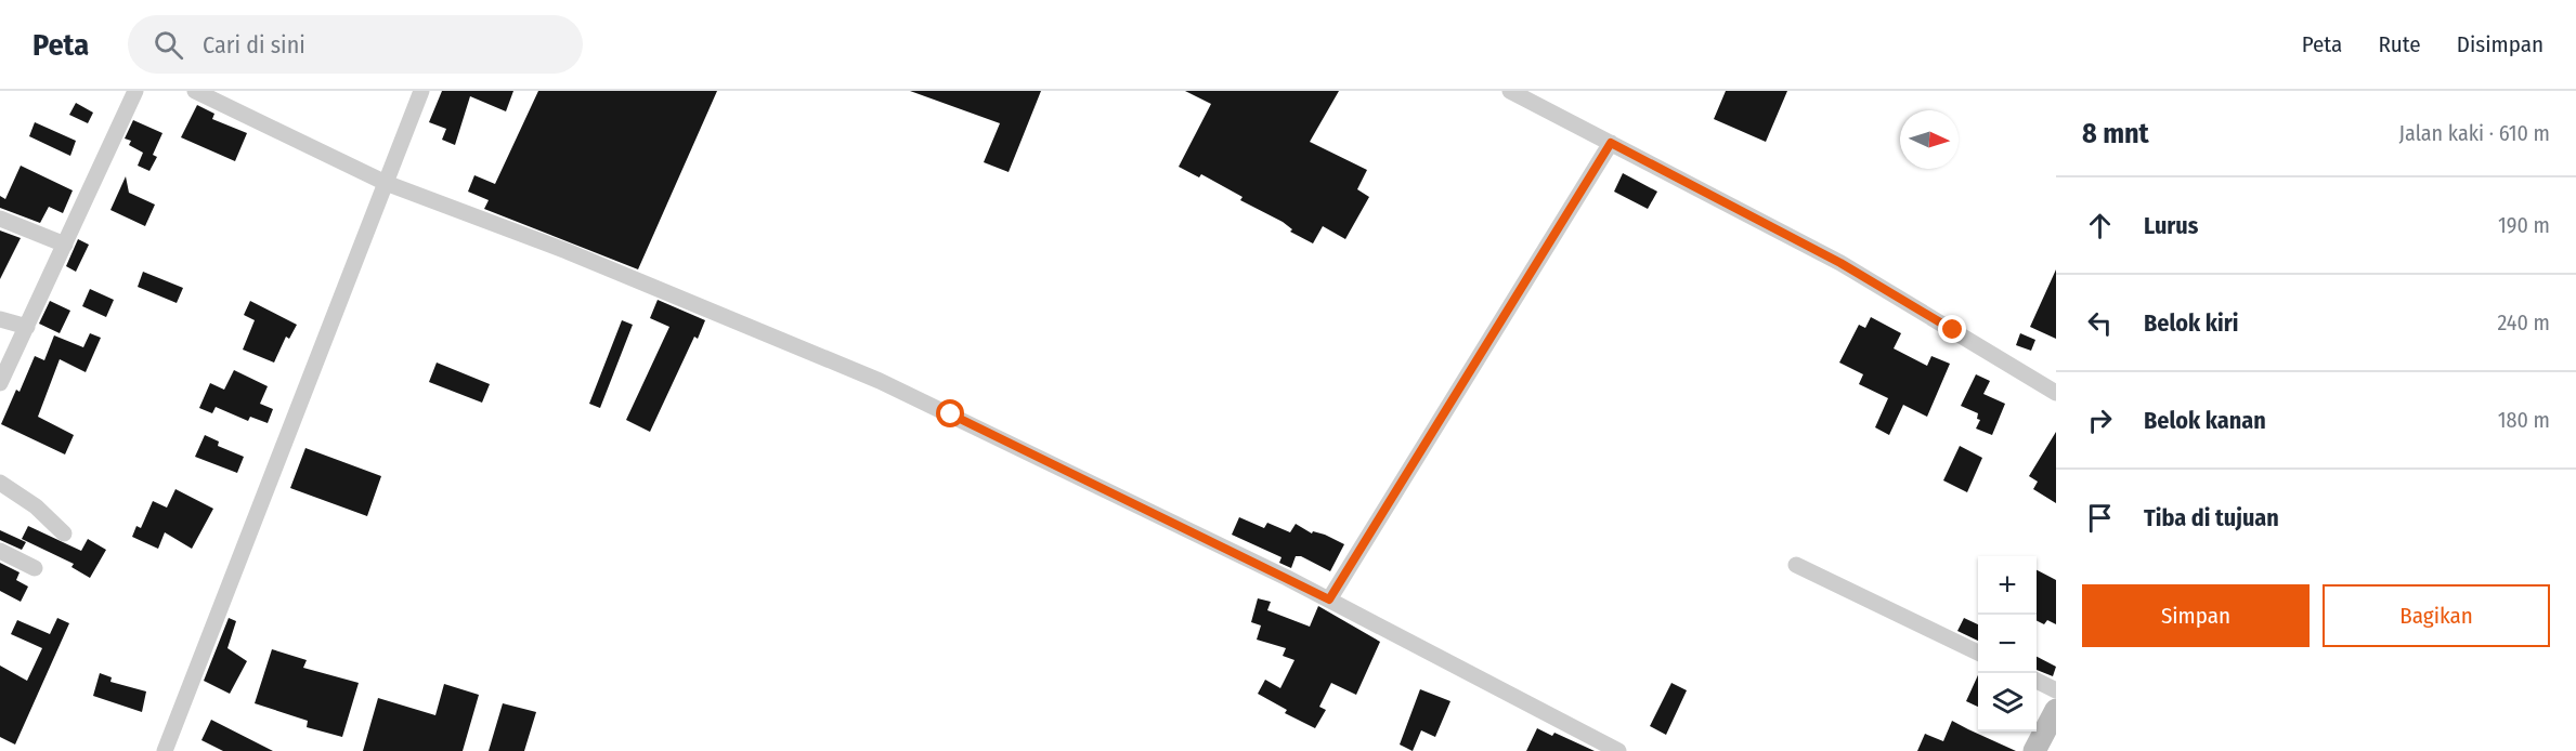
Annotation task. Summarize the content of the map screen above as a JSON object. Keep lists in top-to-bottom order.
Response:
{
  "north": "right",
  "page": {
    "header": "Peta",
    "search": "Cari di sini",
    "nav": ["Peta", "Rute", "Disimpan"],
    "heading": ["8 mnt", "Jalan kaki · 610 m"],
    "list": [
      ["Lurus", "190 m"],
      ["Belok kiri", "240 m"],
      ["Belok kanan", "180 m"],
      "Tiba di tujuan"
    ],
    "map_buttons": ["+", "−"],
    "buttons": ["Simpan", "Bagikan"]
  }
}
